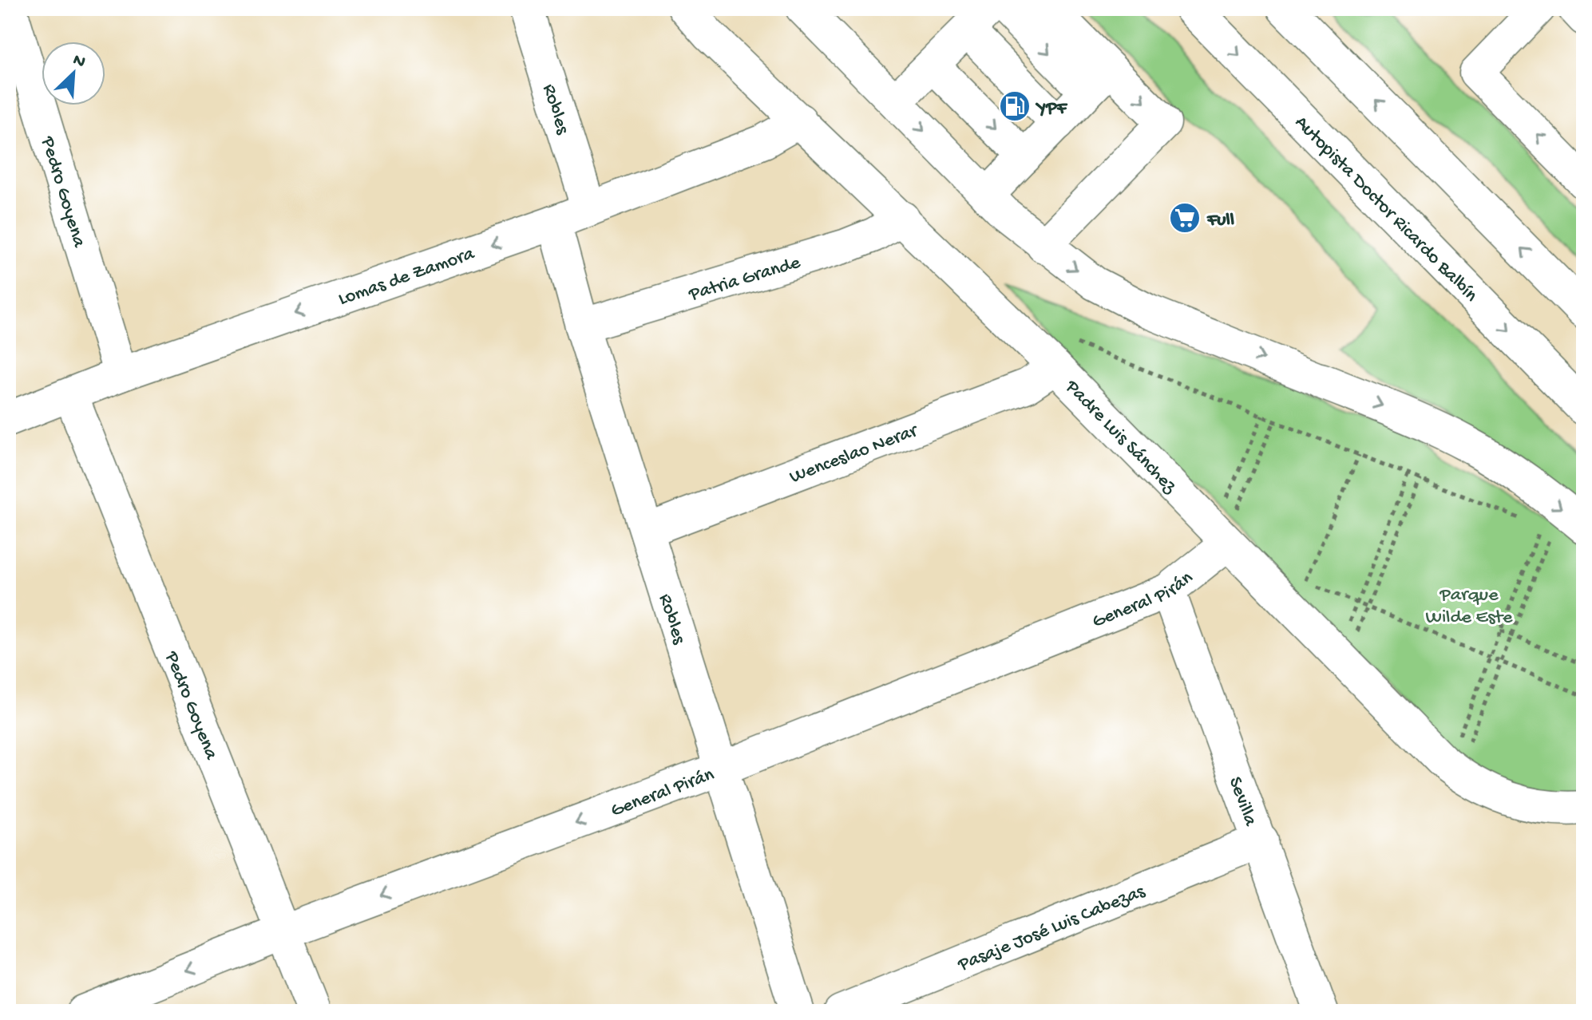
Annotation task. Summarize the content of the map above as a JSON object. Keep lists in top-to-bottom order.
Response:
{
  "streets": {
    "highway": ["Autopista Doctor Ricardo Balbín"],
    "street": [
      "Robles",
      "Pedro Goyena",
      "Lomas de Zamora",
      "Patria Grande",
      "Padre Luis Sánchez",
      "Wenceslao Nerar",
      "General Pirán",
      "Sevilla",
      "Pasaje José Luis Cabezas"
    ]
  },
  "crossings": [
    ["Robles", "Lomas de Zamora"],
    ["Robles", "Patria Grande"],
    ["Robles", "Wenceslao Nerar"],
    ["Robles", "General Pirán"],
    ["Pedro Goyena", "Lomas de Zamora"],
    ["Pedro Goyena", "General Pirán"],
    ["Lomas de Zamora", "Padre Luis Sánchez"],
    ["Patria Grande", "Padre Luis Sánchez"],
    ["Padre Luis Sánchez", "Wenceslao Nerar"],
    ["Padre Luis Sánchez", "General Pirán"],
    ["General Pirán", "Sevilla"],
    ["Sevilla", "Pasaje José Luis Cabezas"]
  ],
  "one_way": ["Lomas de Zamora", "General Pirán"],
  "parks": ["Parque Wilde Este"],
  "places": {
    "fuel station": ["YPF"],
    "supermarket": ["Full"]
  },
  "north": "top right"
}
